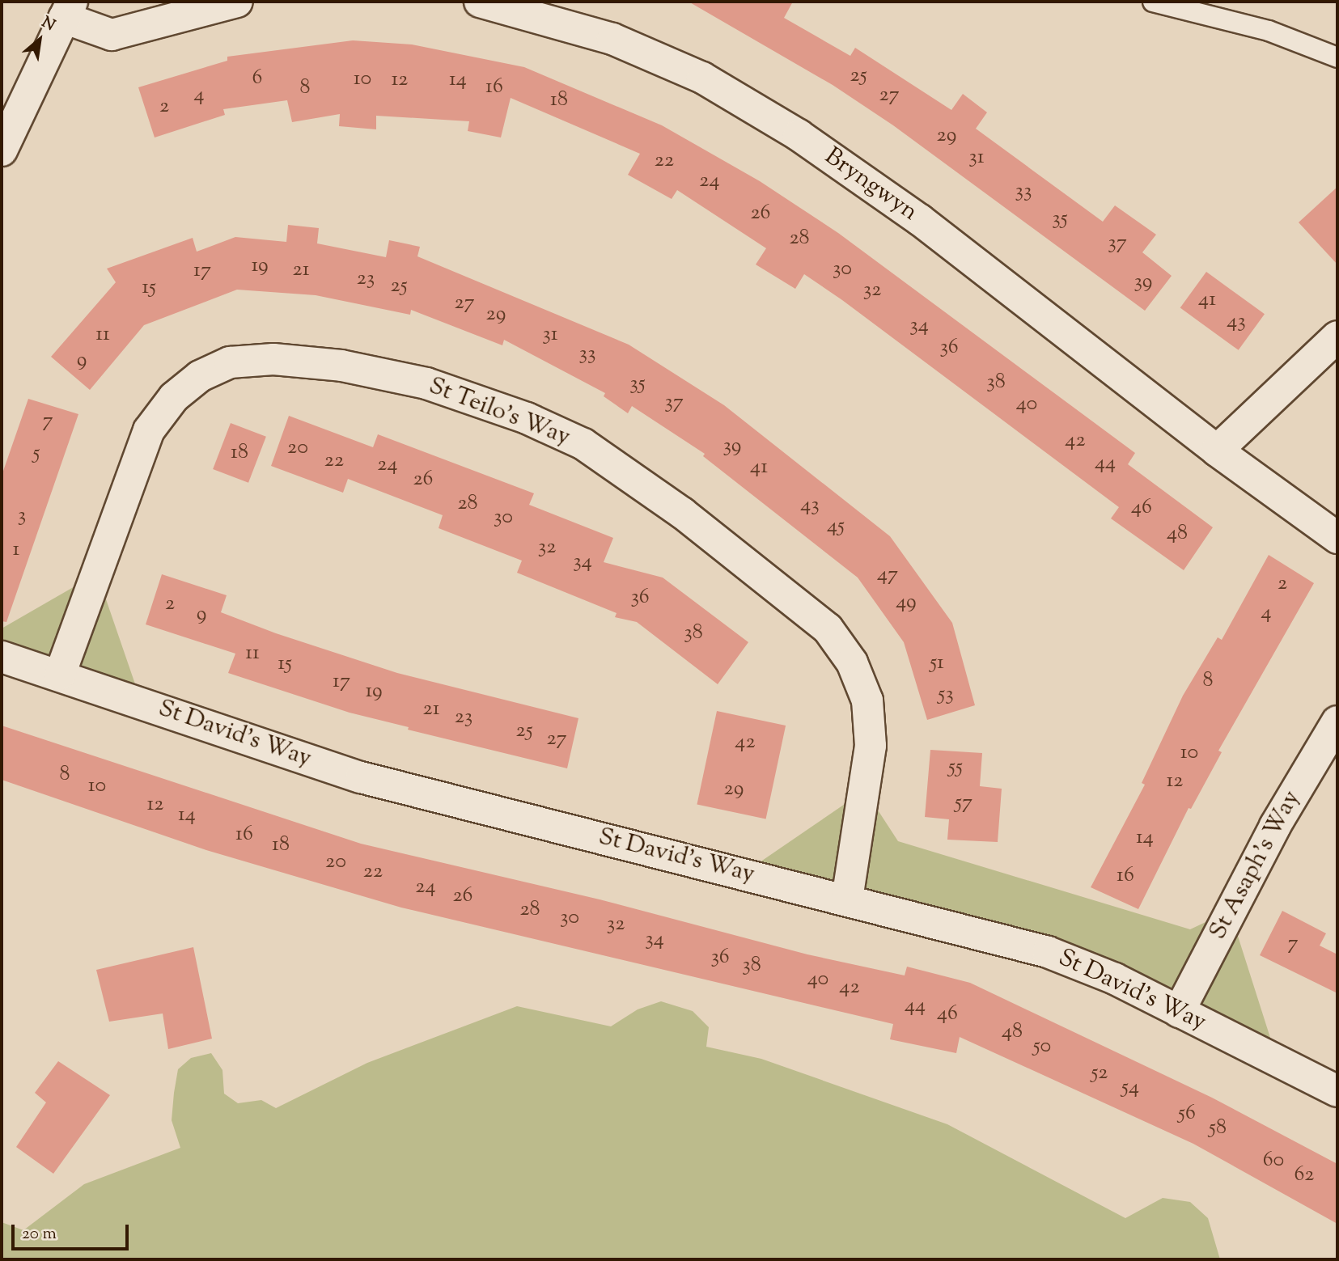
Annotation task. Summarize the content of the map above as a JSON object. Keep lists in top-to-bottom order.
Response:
{
  "streets": {
    "street": [
      "Bryngwyn",
      "St Teilo's Way",
      "St David's Way",
      "St Asaph's Way"
    ]
  },
  "crossings": [
    ["St Teilo's Way", "St David's Way"],
    ["St David's Way", "St Asaph's Way"]
  ],
  "house_numbers": [
    "25",
    "6",
    "10",
    "12",
    "14",
    "16",
    "8",
    "4",
    "27",
    "18",
    "2",
    "29",
    "31",
    "22",
    "24",
    "33",
    "26",
    "35",
    "28",
    "37",
    "19",
    "30",
    "21",
    "17",
    "23",
    "39",
    "25",
    "15",
    "32",
    "41",
    "27",
    "29",
    "43",
    "34",
    "11",
    "31",
    "36",
    "33",
    "9",
    "38",
    "35",
    "37",
    "40",
    "7",
    "42",
    "39",
    "20",
    "18",
    "5",
    "22",
    "44",
    "24",
    "41",
    "26",
    "28",
    "43",
    "46",
    "3",
    "30",
    "45",
    "48",
    "32",
    "1",
    "34",
    "47",
    "2",
    "36",
    "49",
    "2",
    "4",
    "9",
    "38",
    "11",
    "51",
    "15",
    "8",
    "17",
    "19",
    "53",
    "21",
    "23",
    "25",
    "27",
    "42",
    "10",
    "55",
    "8",
    "12",
    "10",
    "29",
    "57",
    "12",
    "14",
    "16",
    "14",
    "18",
    "20",
    "22",
    "16",
    "24",
    "26",
    "28",
    "30",
    "32",
    "34",
    "7",
    "36",
    "38",
    "40",
    "42",
    "44",
    "46",
    "48",
    "50",
    "52",
    "54",
    "56",
    "58",
    "60",
    "62"
  ],
  "scale_bar": "20 m",
  "north": "top right"
}
